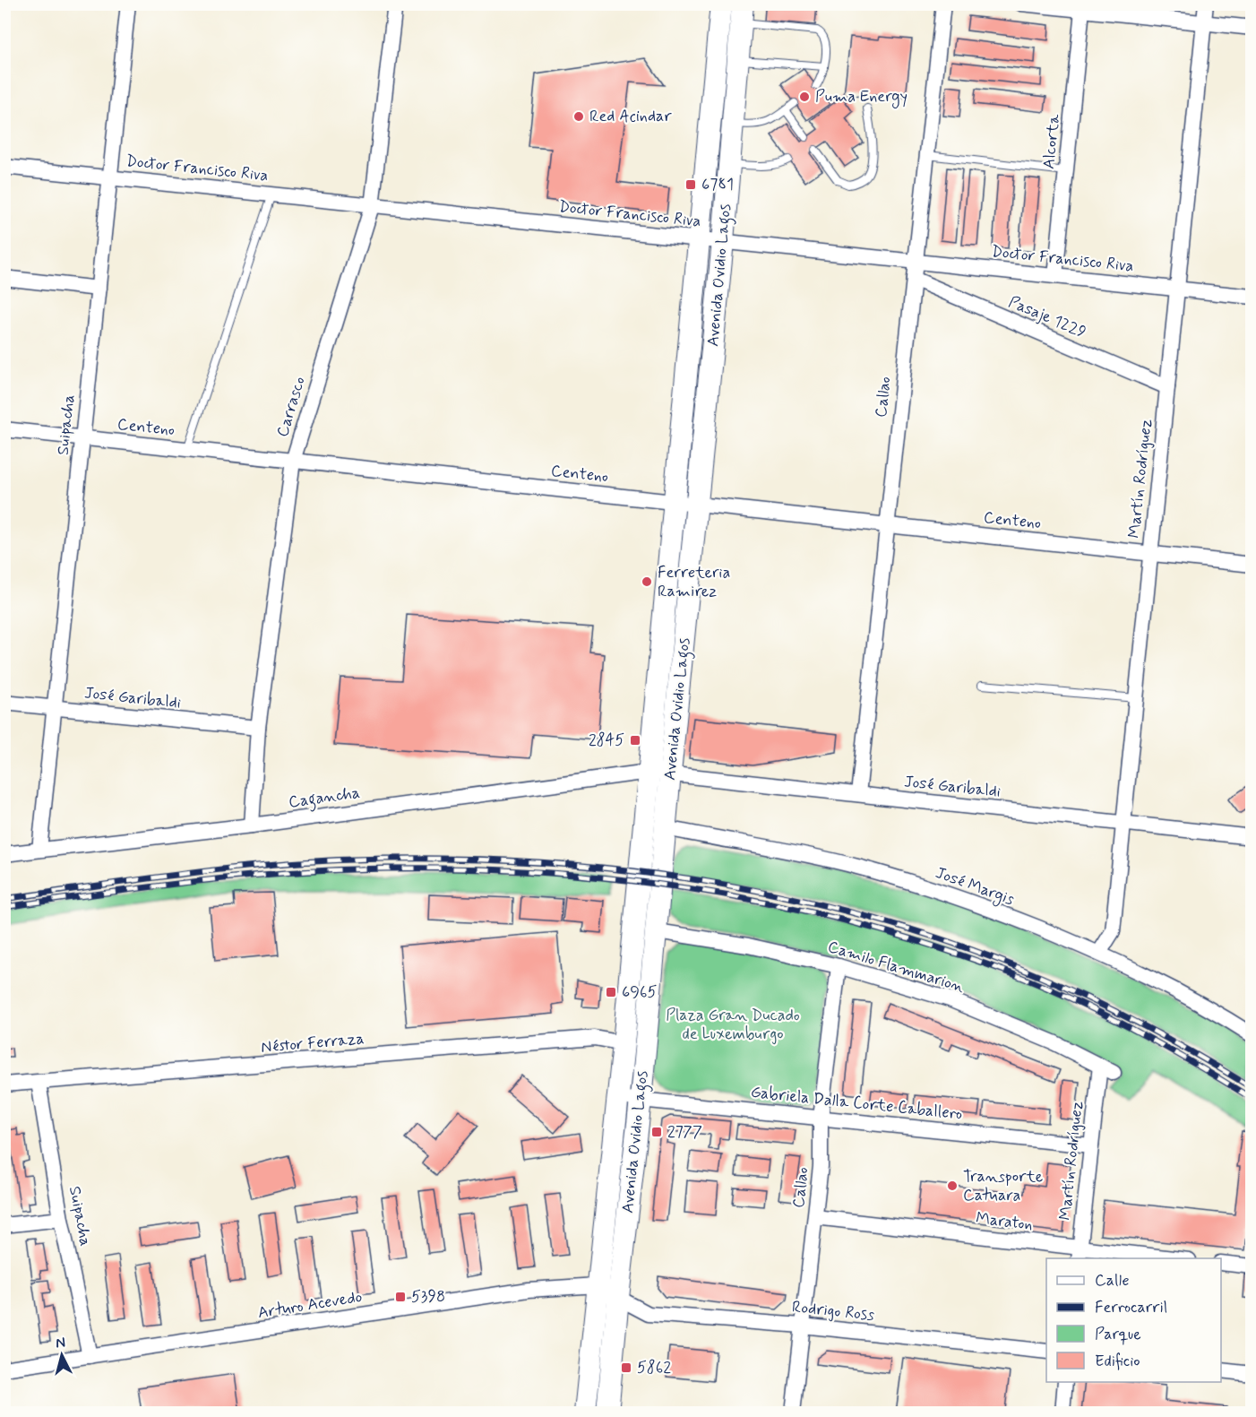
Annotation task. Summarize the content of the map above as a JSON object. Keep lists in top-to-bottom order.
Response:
{
  "streets": {
    "main road": ["Avenida Ovidio Lagos"],
    "street": [
      "Alcorta",
      "Doctor Francisco Riva",
      "Pasaje 1229",
      "Callao",
      "Carrasco",
      "Suipacha",
      "Centeno",
      "Martín Rodríguez",
      "José Garibaldi",
      "Cagancha",
      "José Margis",
      "Camilo Flammarion",
      "Néstor Ferraza",
      "Gabriela Dalla Corte Caballero",
      "Maraton",
      "Arturo Acevedo",
      "Rodrigo Ross"
    ]
  },
  "crossings": [
    ["Alcorta", "Doctor Francisco Riva"],
    ["Doctor Francisco Riva", "Avenida Ovidio Lagos"],
    ["Doctor Francisco Riva", "Callao"],
    ["Doctor Francisco Riva", "Carrasco"],
    ["Doctor Francisco Riva", "Suipacha"],
    ["Doctor Francisco Riva", "Martín Rodríguez"],
    ["Avenida Ovidio Lagos", "Centeno"],
    ["Avenida Ovidio Lagos", "José Garibaldi"],
    ["Avenida Ovidio Lagos", "Cagancha"],
    ["Avenida Ovidio Lagos", "José Margis"],
    ["Avenida Ovidio Lagos", "Camilo Flammarion"],
    ["Avenida Ovidio Lagos", "Néstor Ferraza"],
    ["Avenida Ovidio Lagos", "Gabriela Dalla Corte Caballero"],
    ["Avenida Ovidio Lagos", "Arturo Acevedo"],
    ["Avenida Ovidio Lagos", "Rodrigo Ross"],
    ["Pasaje 1229", "Callao"],
    ["Pasaje 1229", "Martín Rodríguez"],
    ["Callao", "Centeno"],
    ["Callao", "José Garibaldi"],
    ["Callao", "Camilo Flammarion"],
    ["Callao", "Gabriela Dalla Corte Caballero"],
    ["Callao", "Maraton"],
    ["Callao", "Rodrigo Ross"],
    ["Carrasco", "Centeno"],
    ["Carrasco", "José Garibaldi"],
    ["Carrasco", "Cagancha"],
    ["Suipacha", "Centeno"],
    ["Suipacha", "José Garibaldi"],
    ["Suipacha", "Cagancha"],
    ["Suipacha", "Néstor Ferraza"],
    ["Suipacha", "Arturo Acevedo"],
    ["Centeno", "Martín Rodríguez"],
    ["Martín Rodríguez", "José Garibaldi"],
    ["Martín Rodríguez", "José Margis"],
    ["Martín Rodríguez", "Camilo Flammarion"],
    ["Martín Rodríguez", "Gabriela Dalla Corte Caballero"],
    ["Martín Rodríguez", "Maraton"],
    ["José Garibaldi", "Cagancha"]
  ],
  "parks": ["Plaza Gran Ducado de Luxemburgo"],
  "places": {
    "other": [
      "Puma Energy",
      "Red Acindar",
      "Ferreteria Ramirez",
      "Transporte Catuara"
    ],
    "transit": [
      "6781",
      "2845",
      "6965",
      "2777",
      "5398",
      "5862"
    ]
  },
  "legend": [
    "Calle",
    "Ferrocarril",
    "Parque",
    "Edificio"
  ],
  "north": "top"
}
